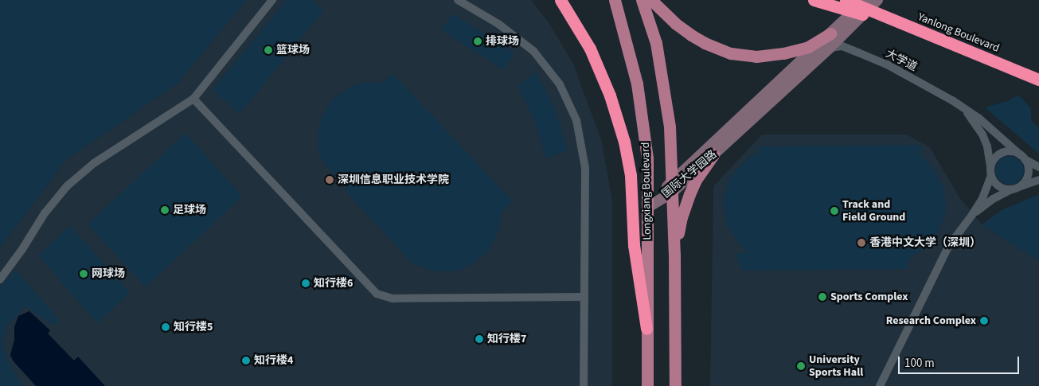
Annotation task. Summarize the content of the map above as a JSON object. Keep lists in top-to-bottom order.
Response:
{
  "streets": {
    "highway": ["Yanlong Boulevard"],
    "main road": ["Longxiang Boulevard"],
    "street": ["大学道", "国际大学园路"]
  },
  "crossings": [
    ["大学道", "国际大学园路"],
    ["国际大学园路", "Longxiang Boulevard"]
  ],
  "places": [
    "排球场",
    "篮球场",
    "深圳信息职业技术学院",
    "足球场",
    "Track and Field Ground",
    "香港中文大学（深圳）",
    "网球场",
    "知行楼6",
    "Sports Complex",
    "Research Complex",
    "知行楼5",
    "知行楼7",
    "知行楼4",
    "University Sports Hall"
  ],
  "scale_bar": "100 m"
}
